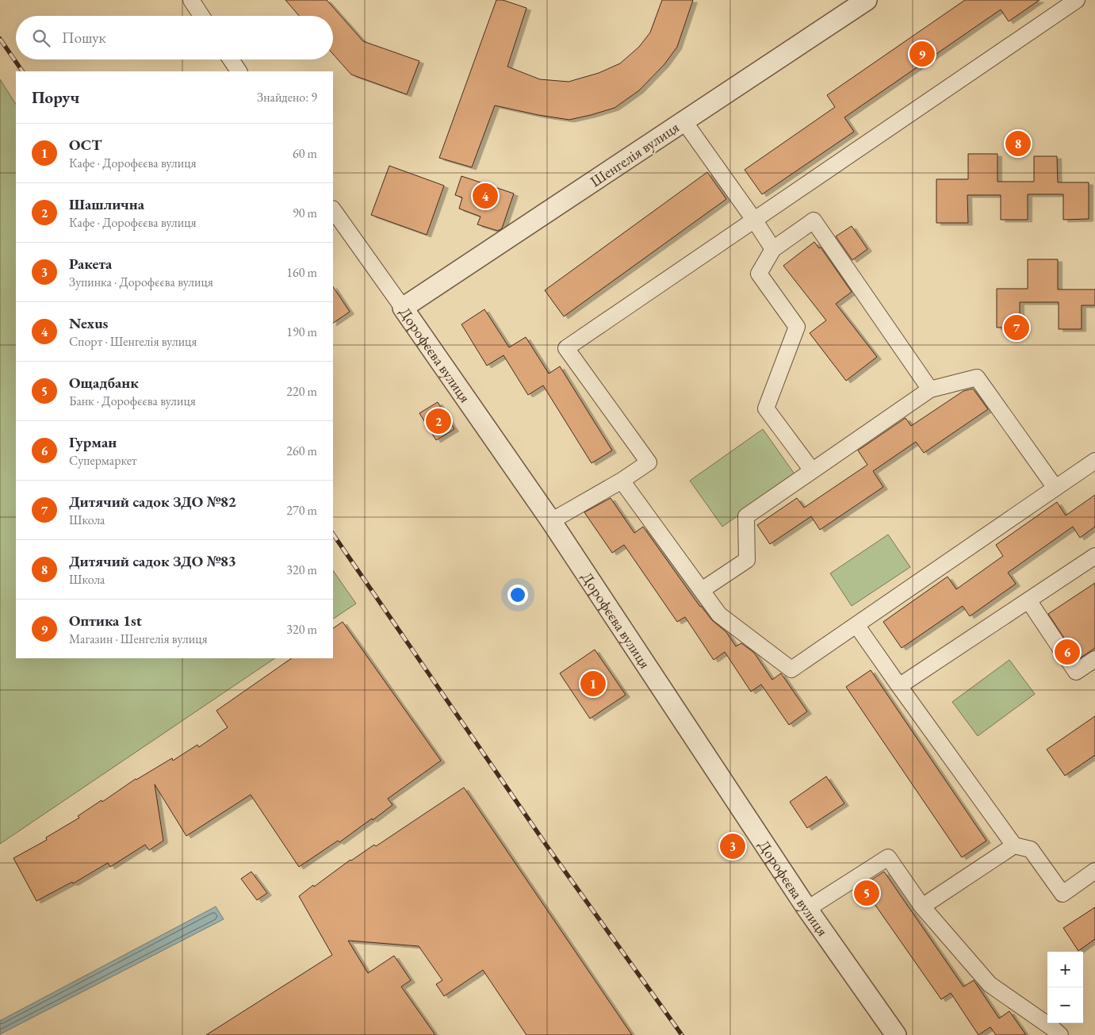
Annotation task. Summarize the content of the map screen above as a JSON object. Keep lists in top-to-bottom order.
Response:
{
  "streets": {
    "street": ["Шенгелія вулиця", "Дорофєєва вулиця"]
  },
  "crossings": [
    ["Шенгелія вулиця", "Дорофєєва вулиця"]
  ],
  "page": {
    "search": "Пошук",
    "pins": [
      "9",
      "8",
      "4",
      "7",
      "2",
      "6",
      "1",
      "3",
      "5"
    ],
    "heading": ["Поруч", "Знайдено: 9"],
    "list": [
      {
        "mark": "1",
        "name": "ОСТ",
        "note": "Кафе · Дорофєєва вулиця",
        "value": "60 m"
      },
      {
        "mark": "2",
        "name": "Шашлична",
        "note": "Кафе · Дорофєєва вулиця",
        "value": "90 m"
      },
      {
        "mark": "3",
        "name": "Ракета",
        "note": "Зупинка · Дорофєєва вулиця",
        "value": "160 m"
      },
      {
        "mark": "4",
        "name": "Nexus",
        "note": "Спорт · Шенгелія вулиця",
        "value": "190 m"
      },
      {
        "mark": "5",
        "name": "Ощадбанк",
        "note": "Банк · Дорофєєва вулиця",
        "value": "220 m"
      },
      {
        "mark": "6",
        "name": "Гурман",
        "note": "Супермаркет",
        "value": "260 m"
      },
      {
        "mark": "7",
        "name": "Дитячий садок ЗДО №82",
        "note": "Школа",
        "value": "270 m"
      },
      {
        "mark": "8",
        "name": "Дитячий садок ЗДО №83",
        "note": "Школа",
        "value": "320 m"
      },
      {
        "mark": "9",
        "name": "Оптика 1st",
        "note": "Магазин · Шенгелія вулиця",
        "value": "320 m"
      }
    ],
    "map_buttons": ["+", "−"]
  }
}
